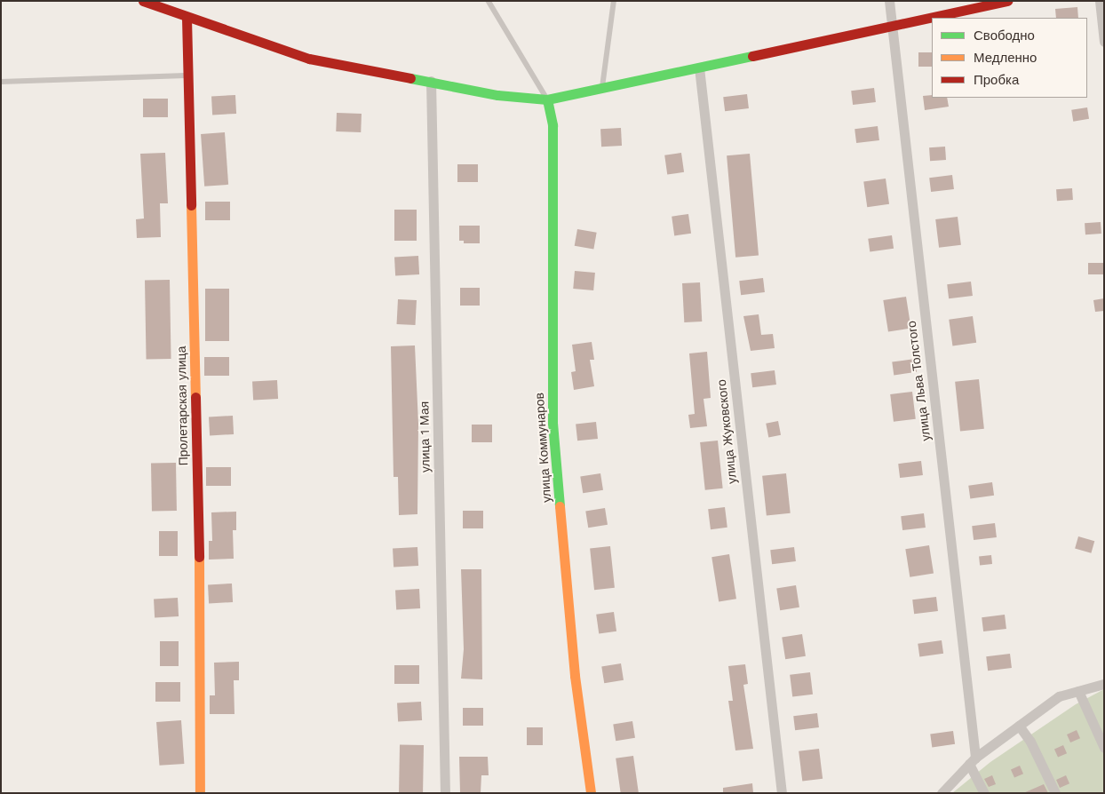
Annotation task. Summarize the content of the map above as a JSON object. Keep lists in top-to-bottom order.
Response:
{
  "streets": {
    "main road": ["Пролетарская улица", "улица Коммунаров"],
    "street": ["улица Льва Толстого", "улица Жуковского", "улица 1 Мая"]
  },
  "legend": ["Свободно", "Медленно", "Пробка"]
}
